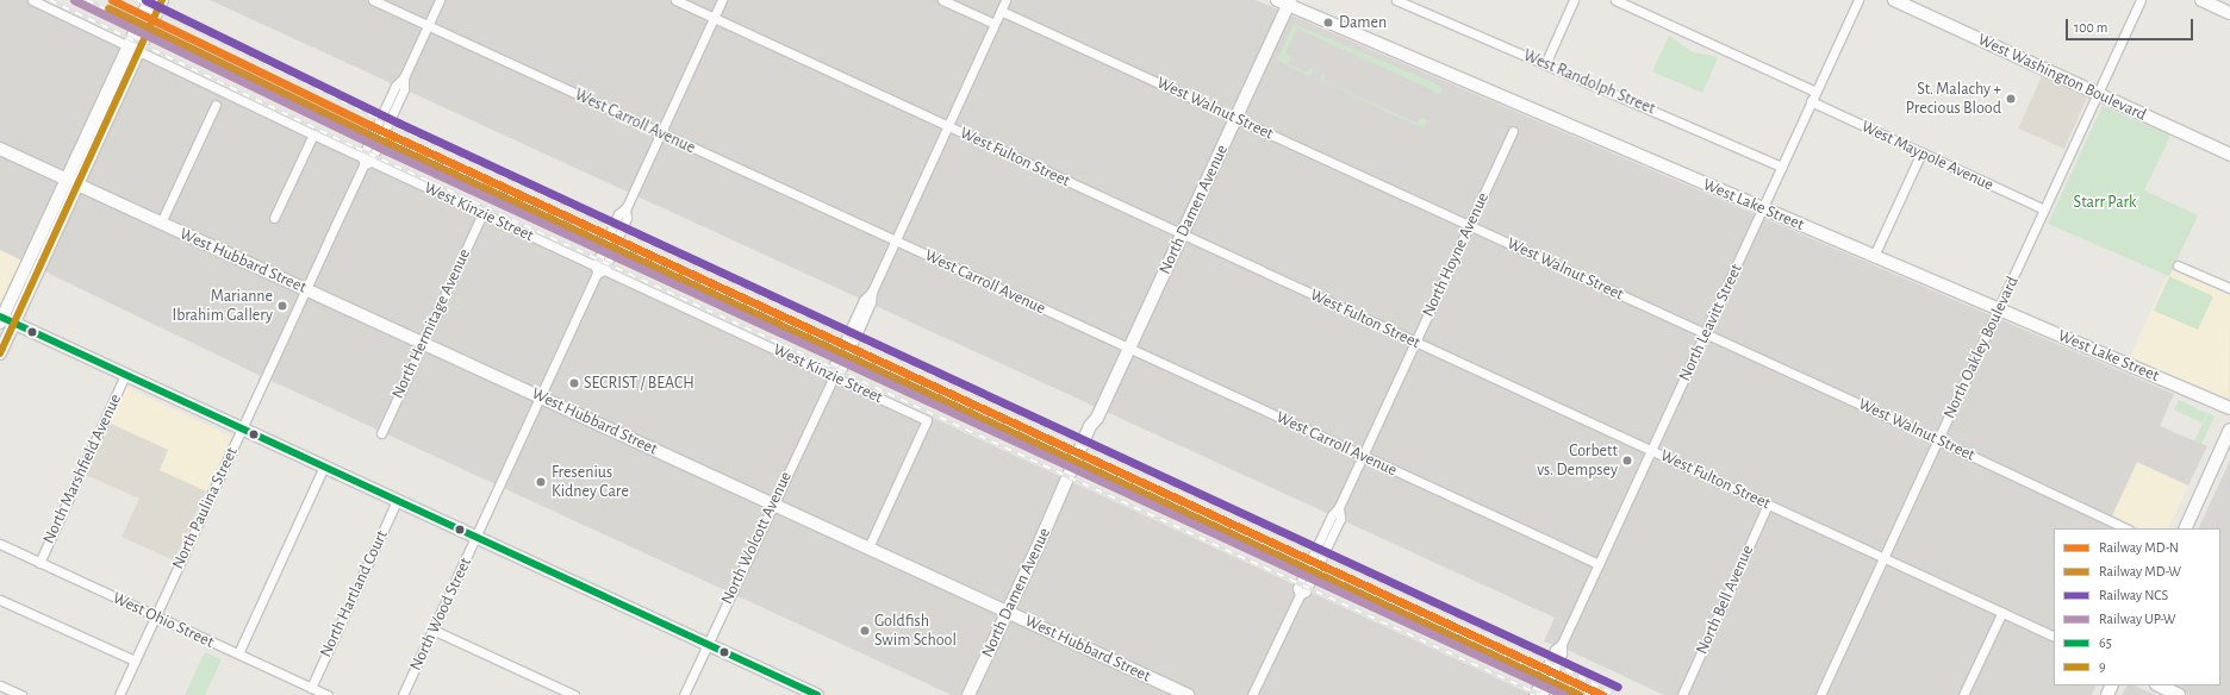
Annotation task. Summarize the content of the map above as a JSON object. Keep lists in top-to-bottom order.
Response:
{
  "streets": {
    "main road": [
      "West Washington Boulevard",
      "West Lake Street",
      "North Damen Avenue",
      "West Hubbard Street"
    ],
    "street": [
      "West Randolph Street",
      "West Walnut Street",
      "West Carroll Avenue",
      "West Maypole Avenue",
      "West Fulton Street",
      "West Kinzie Street",
      "North Hoyne Avenue",
      "North Leavitt Street",
      "North Hermitage Avenue",
      "North Oakley Boulevard",
      "North Marshfield Avenue",
      "North Paulina Street",
      "North Wolcott Avenue",
      "North Hartland Court",
      "North Bell Avenue",
      "North Wood Street",
      "West Ohio Street"
    ]
  },
  "crossings": [
    ["West Washington Boulevard", "North Oakley Boulevard"],
    ["West Randolph Street", "North Leavitt Street"],
    ["West Walnut Street", "North Damen Avenue"],
    ["West Walnut Street", "North Hoyne Avenue"],
    ["West Walnut Street", "North Leavitt Street"],
    ["West Walnut Street", "North Oakley Boulevard"],
    ["West Walnut Street", "North Wolcott Avenue"],
    ["West Carroll Avenue", "North Damen Avenue"],
    ["West Carroll Avenue", "North Hoyne Avenue"],
    ["West Carroll Avenue", "North Leavitt Street"],
    ["West Carroll Avenue", "North Paulina Street"],
    ["West Carroll Avenue", "North Wolcott Avenue"],
    ["West Carroll Avenue", "North Wood Street"],
    ["West Maypole Avenue", "North Leavitt Street"],
    ["West Maypole Avenue", "North Oakley Boulevard"],
    ["West Fulton Street", "North Damen Avenue"],
    ["West Fulton Street", "North Hoyne Avenue"],
    ["West Fulton Street", "North Leavitt Street"],
    ["West Fulton Street", "North Oakley Boulevard"],
    ["West Fulton Street", "North Wolcott Avenue"],
    ["West Fulton Street", "North Bell Avenue"],
    ["West Fulton Street", "North Wood Street"],
    ["West Lake Street", "North Damen Avenue"],
    ["West Lake Street", "North Leavitt Street"],
    ["West Lake Street", "North Oakley Boulevard"],
    ["North Damen Avenue", "West Hubbard Street"],
    ["West Kinzie Street", "West Hubbard Street"],
    ["West Kinzie Street", "North Hermitage Avenue"],
    ["West Kinzie Street", "North Paulina Street"],
    ["West Kinzie Street", "North Wolcott Avenue"],
    ["West Kinzie Street", "North Wood Street"],
    ["West Hubbard Street", "North Hermitage Avenue"],
    ["West Hubbard Street", "North Paulina Street"],
    ["West Hubbard Street", "North Wolcott Avenue"],
    ["West Hubbard Street", "North Wood Street"],
    ["North Marshfield Avenue", "West Ohio Street"],
    ["North Paulina Street", "West Ohio Street"],
    ["North Hartland Court", "West Ohio Street"]
  ],
  "parks": ["Starr Park"],
  "places": [
    "Damen",
    "St. Malachy + Precious Blood",
    "Marianne Ibrahim Gallery",
    "SECRIST / BEACH",
    "Corbett vs. Dempsey",
    "Fresenius Kidney Care",
    "Goldfish Swim School"
  ],
  "lines": [
    "rail line MD-N",
    "rail line NCS",
    "rail line UP-W",
    "transit line 9",
    "rail line MD-W",
    "transit line 65"
  ],
  "legend": [
    "Railway MD-N",
    "Railway MD-W",
    "Railway NCS",
    "Railway UP-W",
    "65",
    "9"
  ],
  "scale_bar": "100 m"
}
